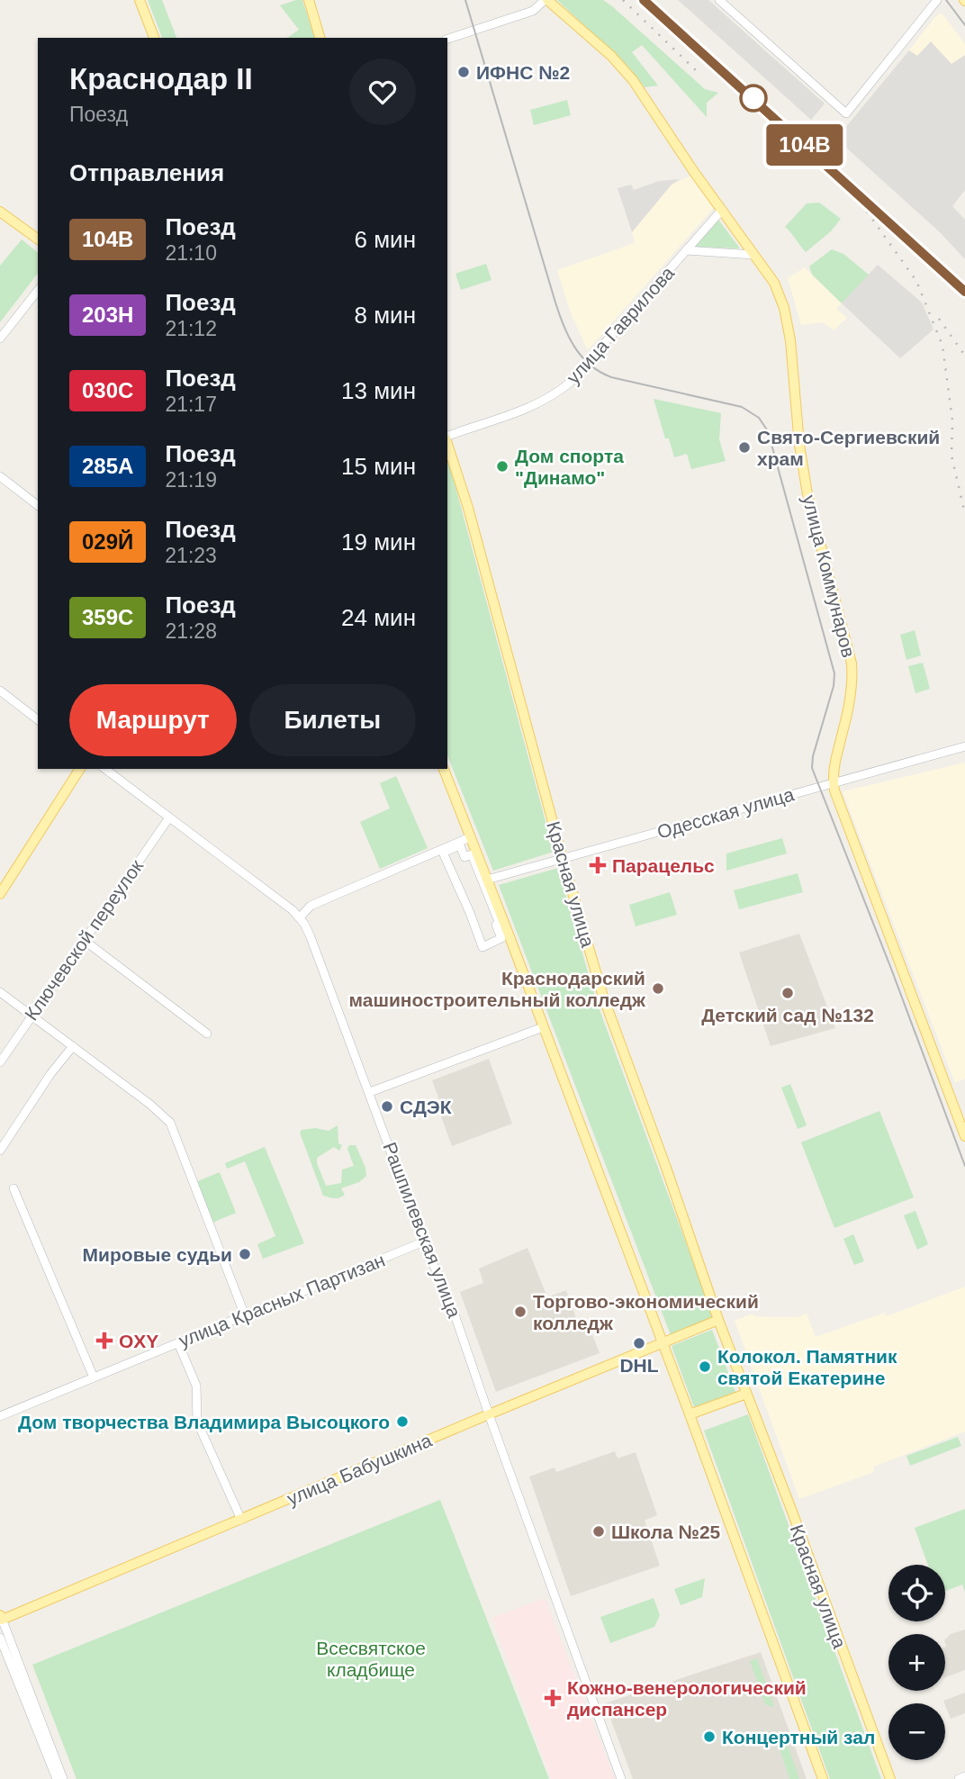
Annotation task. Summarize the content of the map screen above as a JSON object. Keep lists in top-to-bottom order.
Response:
{
  "streets": {
    "main road": ["улица Коммунаров", "Красная улица", "улица Бабушкина"],
    "street": [
      "улица Гаврилова",
      "Одесская улица",
      "Ключевской переулок",
      "Рашпилевская улица",
      "улица Красных Партизан"
    ]
  },
  "crossings": [
    ["улица Гаврилова", "улица Коммунаров"],
    ["улица Коммунаров", "Одесская улица"],
    ["Одесская улица", "Красная улица"],
    ["Красная улица", "улица Бабушкина"],
    ["Ключевской переулок", "Рашпилевская улица"],
    ["Рашпилевская улица", "улица Красных Партизан"],
    ["Рашпилевская улица", "улица Бабушкина"]
  ],
  "parks": ["Всесвятское кладбище"],
  "places": {
    "other": [
      "ИФНС №2",
      "Свято-Сергиевский храм",
      "Дом спорта \"Динамо\"",
      "Краснодарский машиностроительный колледж",
      "Детский сад №132",
      "СДЭК",
      "Мировые судьи",
      "Торгово-экономический колледж",
      "DHL",
      "Колокол. Памятник святой Екатерине",
      "Дом творчества Владимира Высоцкого",
      "Школа №25",
      "Концертный зал"
    ],
    "health": ["Парацельс", "OXY", "Кожно-венерологический диспансер"]
  },
  "page": {
    "on_map": "104В",
    "heading": [
      ["Краснодар II", "Поезд"],
      "Отправления"
    ],
    "list": [
      {
        "mark": "104В",
        "name": "Поезд",
        "note": "21:10",
        "value": "6 мин"
      },
      {
        "mark": "203Н",
        "name": "Поезд",
        "note": "21:12",
        "value": "8 мин"
      },
      {
        "mark": "030C",
        "name": "Поезд",
        "note": "21:17",
        "value": "13 мин"
      },
      {
        "mark": "285А",
        "name": "Поезд",
        "note": "21:19",
        "value": "15 мин"
      },
      {
        "mark": "029Й",
        "name": "Поезд",
        "note": "21:23",
        "value": "19 мин"
      },
      {
        "mark": "359С",
        "name": "Поезд",
        "note": "21:28",
        "value": "24 мин"
      }
    ],
    "buttons": ["Маршрут", "Билеты"],
    "map_buttons": ["+", "−"]
  }
}
